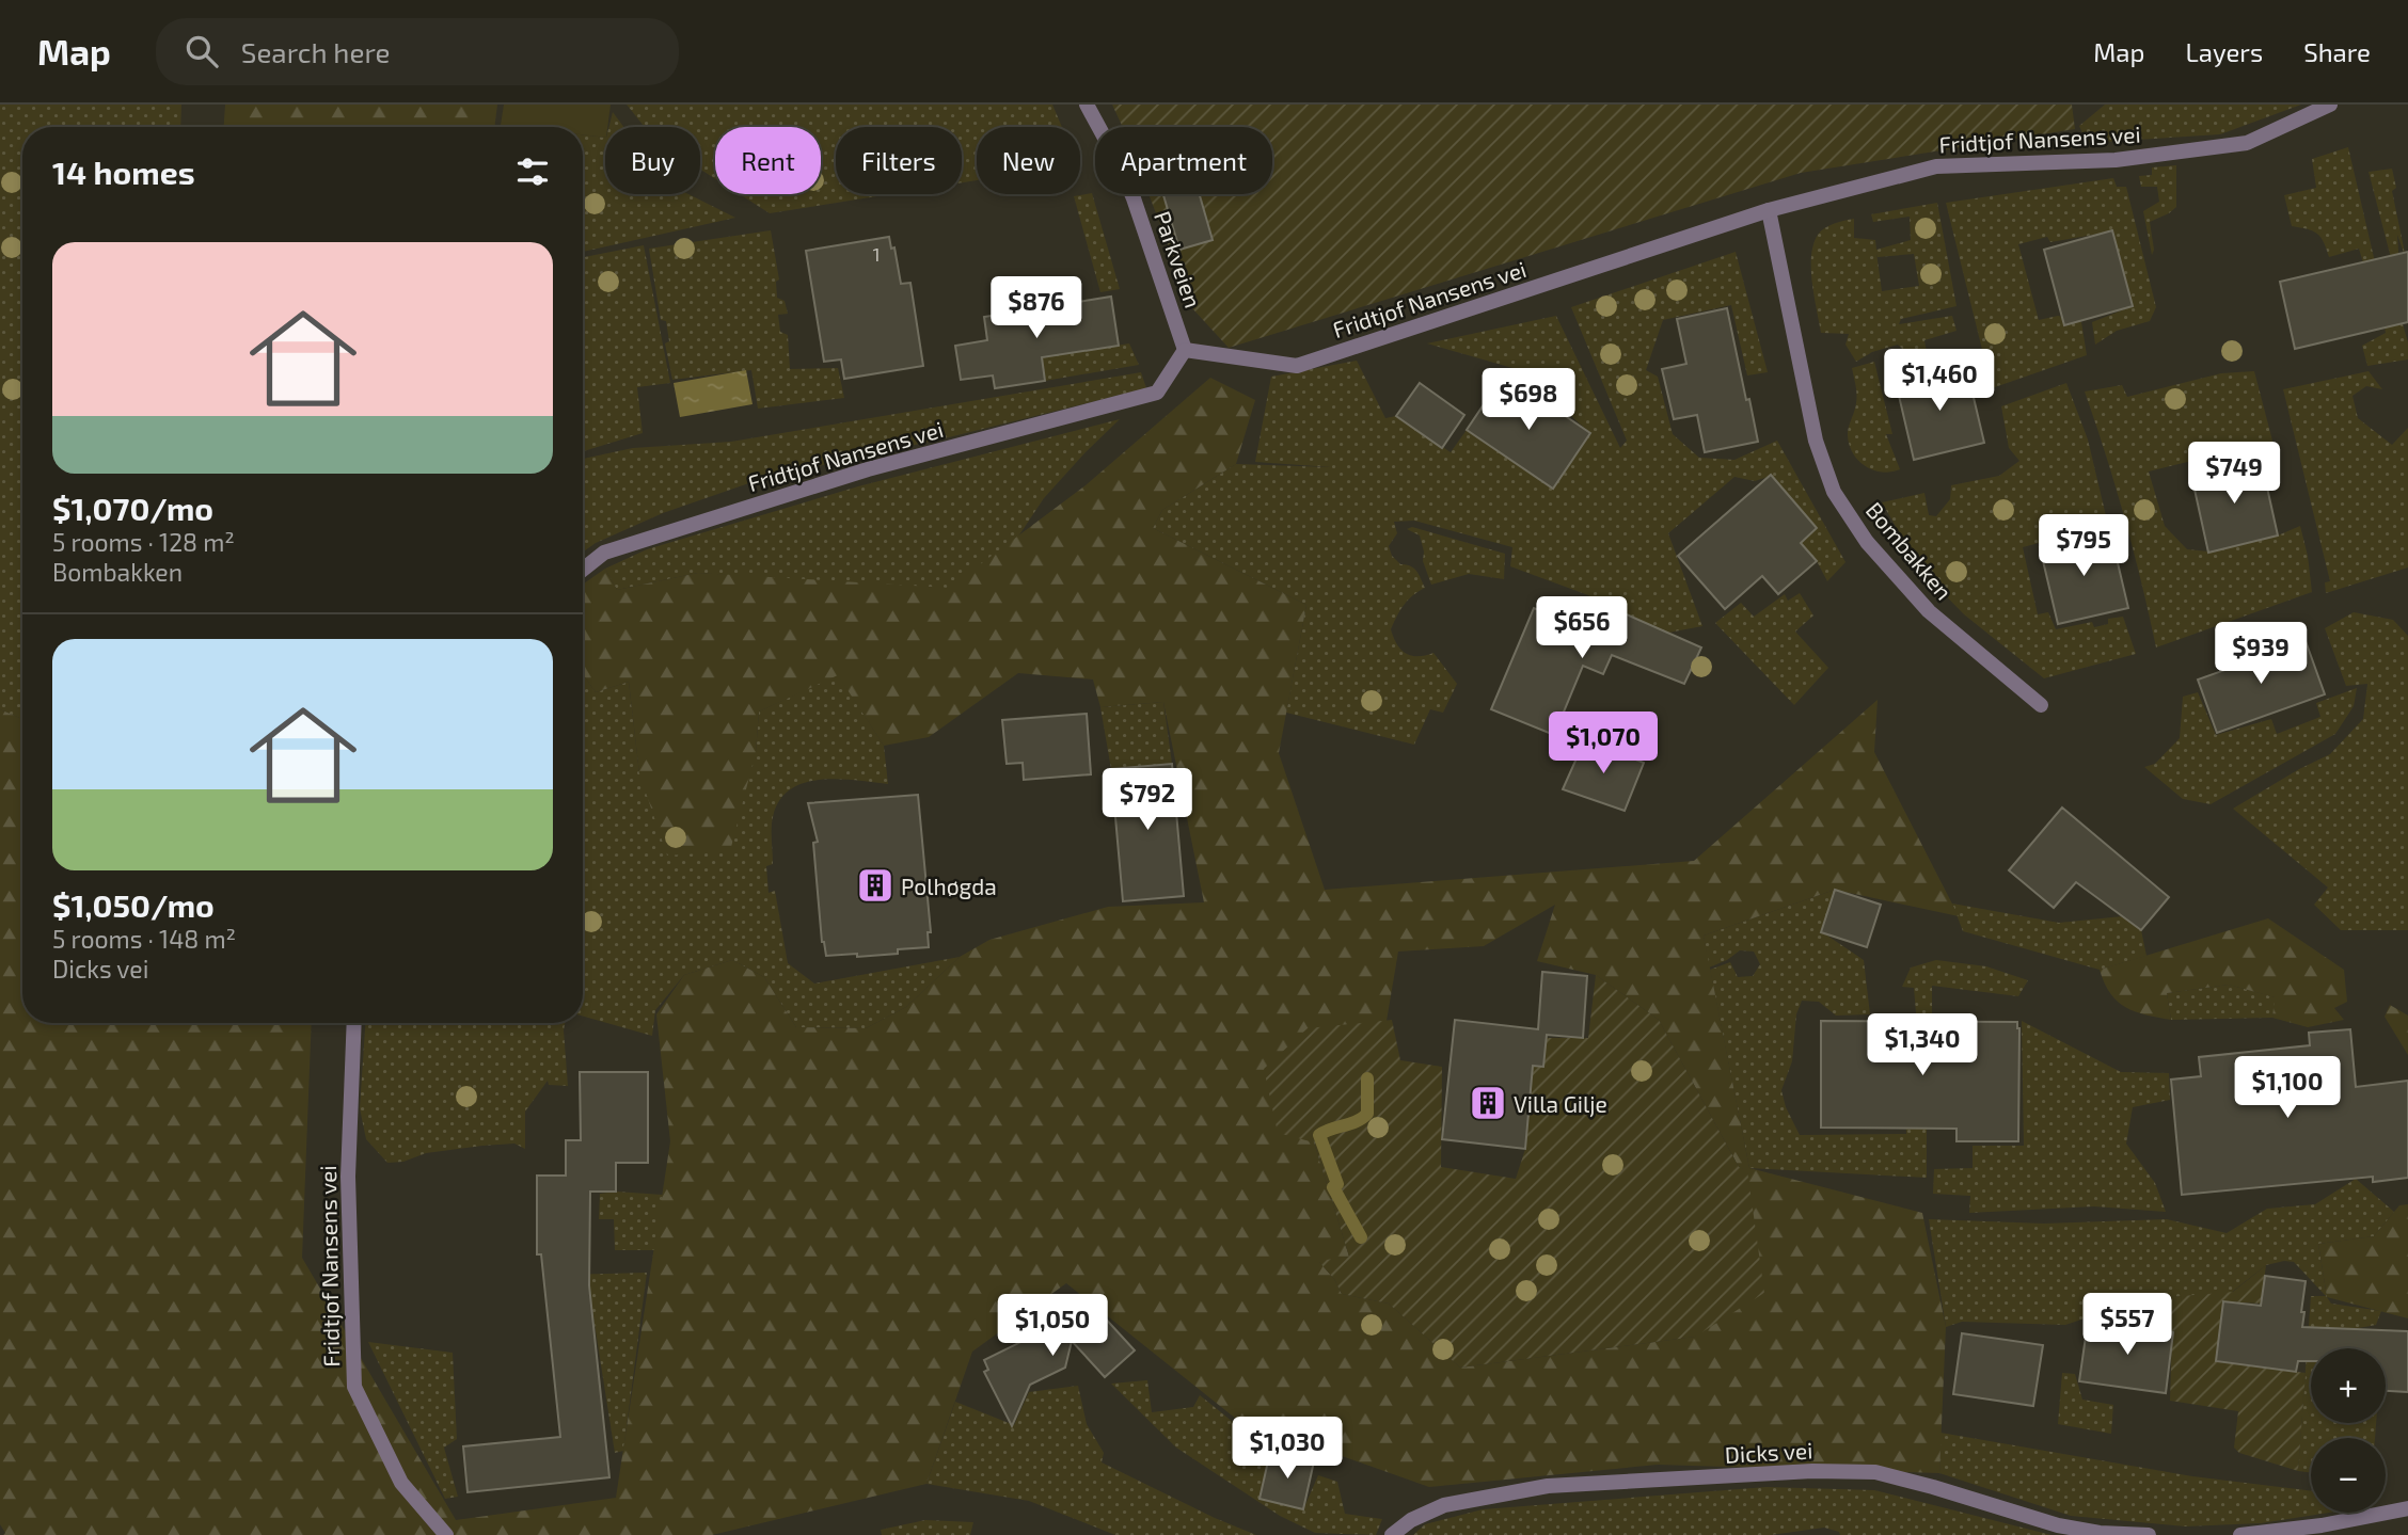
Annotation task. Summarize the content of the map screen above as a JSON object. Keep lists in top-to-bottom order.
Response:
{
  "streets": {
    "street": [
      "Fridtjof Nansens vei",
      "Parkveien",
      "Bombakken",
      "Dicks vei"
    ]
  },
  "crossings": [
    ["Fridtjof Nansens vei", "Parkveien"],
    ["Fridtjof Nansens vei", "Bombakken"]
  ],
  "places": {
    "building": ["Polhøgda", "Villa Gilje"]
  },
  "house_numbers": ["1"],
  "page": {
    "header": "Map",
    "search": "Search here",
    "nav": ["Map", "Layers", "Share"],
    "chip": [
      "Buy",
      "Rent",
      "Filters",
      "New",
      "Apartment"
    ],
    "heading": "14 homes",
    "list": [
      {
        "name": "$1,070/mo",
        "note": "5 rooms · 128 m² · Bombakken"
      },
      {
        "name": "$1,050/mo",
        "note": "5 rooms · 148 m² · Dicks vei"
      }
    ],
    "price": [
      "$876",
      "$1,460",
      "$698",
      "$749",
      "$795",
      "$656",
      "$939",
      "$1,070",
      "$792",
      "$1,340",
      "$1,100",
      "$557",
      "$1,050",
      "$1,030"
    ],
    "map_buttons": ["+", "−"]
  }
}
